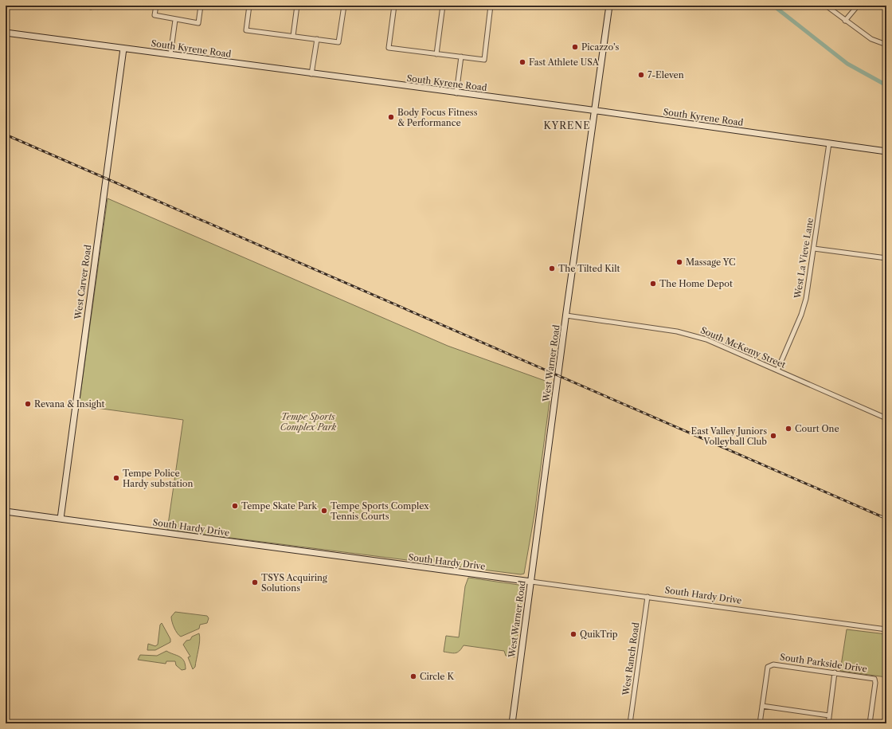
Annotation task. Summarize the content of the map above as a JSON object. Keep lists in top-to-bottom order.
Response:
{
  "streets": {
    "main road": [
      "South Kyrene Road",
      "West Carver Road",
      "West Warner Road",
      "South Hardy Drive"
    ],
    "street": [
      "West La Vieve Lane",
      "South McKemy Street",
      "West Ranch Road",
      "South Parkside Drive"
    ]
  },
  "crossings": [
    ["South Kyrene Road", "West La Vieve Lane"],
    ["South Kyrene Road", "West Carver Road"],
    ["South Kyrene Road", "West Warner Road"],
    ["West La Vieve Lane", "South McKemy Street"],
    ["West Carver Road", "South Hardy Drive"],
    ["South McKemy Street", "West Warner Road"],
    ["West Warner Road", "South Hardy Drive"],
    ["South Hardy Drive", "West Ranch Road"]
  ],
  "districts": ["KYRENE"],
  "parks": ["Tempe Sports Complex Park"],
  "places": [
    "Picazzo’s",
    "Fast Athlete USA",
    "7-Eleven",
    "Body Focus Fitness & Performance",
    "Massage YC",
    "The Tilted Kilt",
    "The Home Depot",
    "Revana & Insight",
    "Court One",
    "East Valley Juniors Volleyball Club",
    "Tempe Police Hardy substation",
    "Tempe Skate Park",
    "Tempe Sports Complex Tennis Courts",
    "TSYS Acquiring Solutions",
    "QuikTrip",
    "Circle K"
  ]
}
